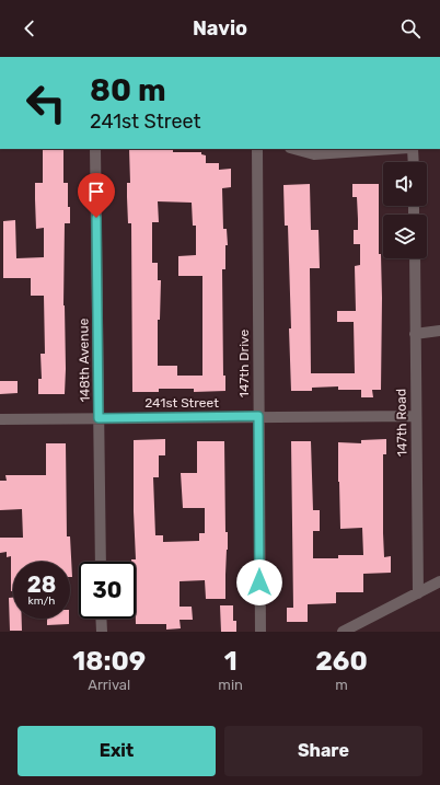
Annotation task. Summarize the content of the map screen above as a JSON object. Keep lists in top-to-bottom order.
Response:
{
  "streets": {
    "street": [
      "148th Avenue",
      "147th Drive",
      "241st Street",
      "147th Road"
    ]
  },
  "crossings": [
    ["148th Avenue", "241st Street"],
    ["147th Drive", "241st Street"],
    ["241st Street", "147th Road"]
  ],
  "page": {
    "header": "Navio",
    "turn": ["80 m", "241st Street"],
    "speed": "28 km/h",
    "limit": "30",
    "eta": [
      "18:09",
      "Arrival",
      "1",
      "min",
      "260",
      "m"
    ],
    "buttons": ["Exit", "Share"]
  }
}
